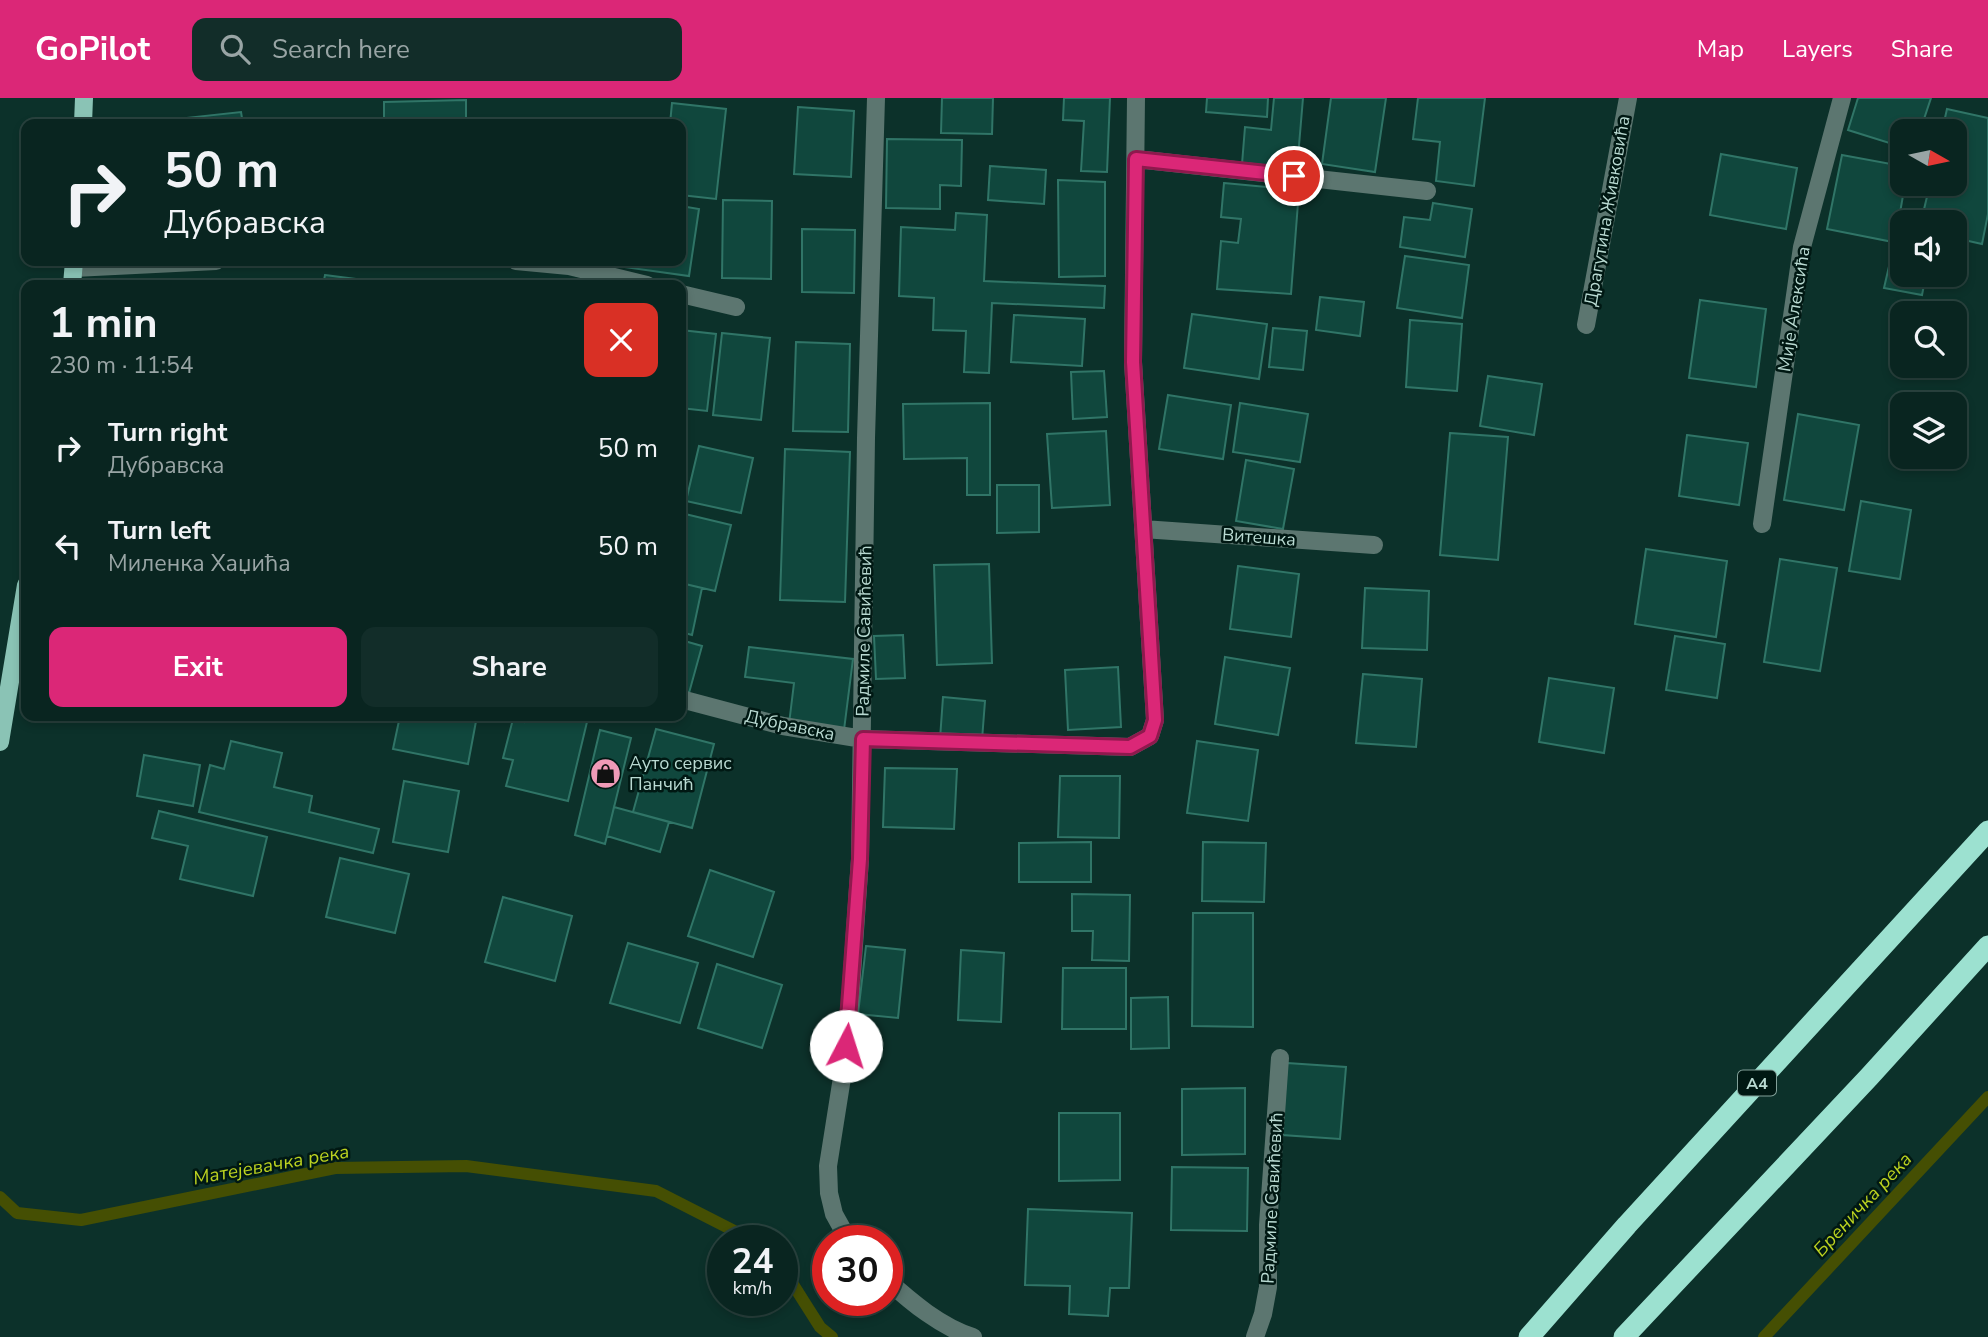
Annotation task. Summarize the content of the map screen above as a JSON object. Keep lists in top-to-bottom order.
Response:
{
  "streets": {
    "highway": ["A4"],
    "street": [
      "Драгутина Живковића",
      "Мије Алексића",
      "Витешка",
      "Радмиле Савићевић",
      "Дубравска"
    ]
  },
  "crossings": [
    ["Витешка", "Дубравска"],
    ["Радмиле Савићевић", "Дубравска"]
  ],
  "water": ["Матејевачка река", "Бреничка река"],
  "places": {
    "shop": ["Ауто сервис Панчић"]
  },
  "north": "right",
  "page": {
    "header": "GoPilot",
    "search": "Search here",
    "nav": ["Map", "Layers", "Share"],
    "turn": ["50 m", "Дубравска"],
    "heading": ["1 min", "230 m · 11:54"],
    "list": [
      {
        "name": "Turn right",
        "note": "Дубравска",
        "value": "50 m"
      },
      {
        "name": "Turn left",
        "note": "Миленка Хаџића",
        "value": "50 m"
      }
    ],
    "buttons": ["Exit", "Share"],
    "speed": "24 km/h",
    "limit": "30"
  }
}
